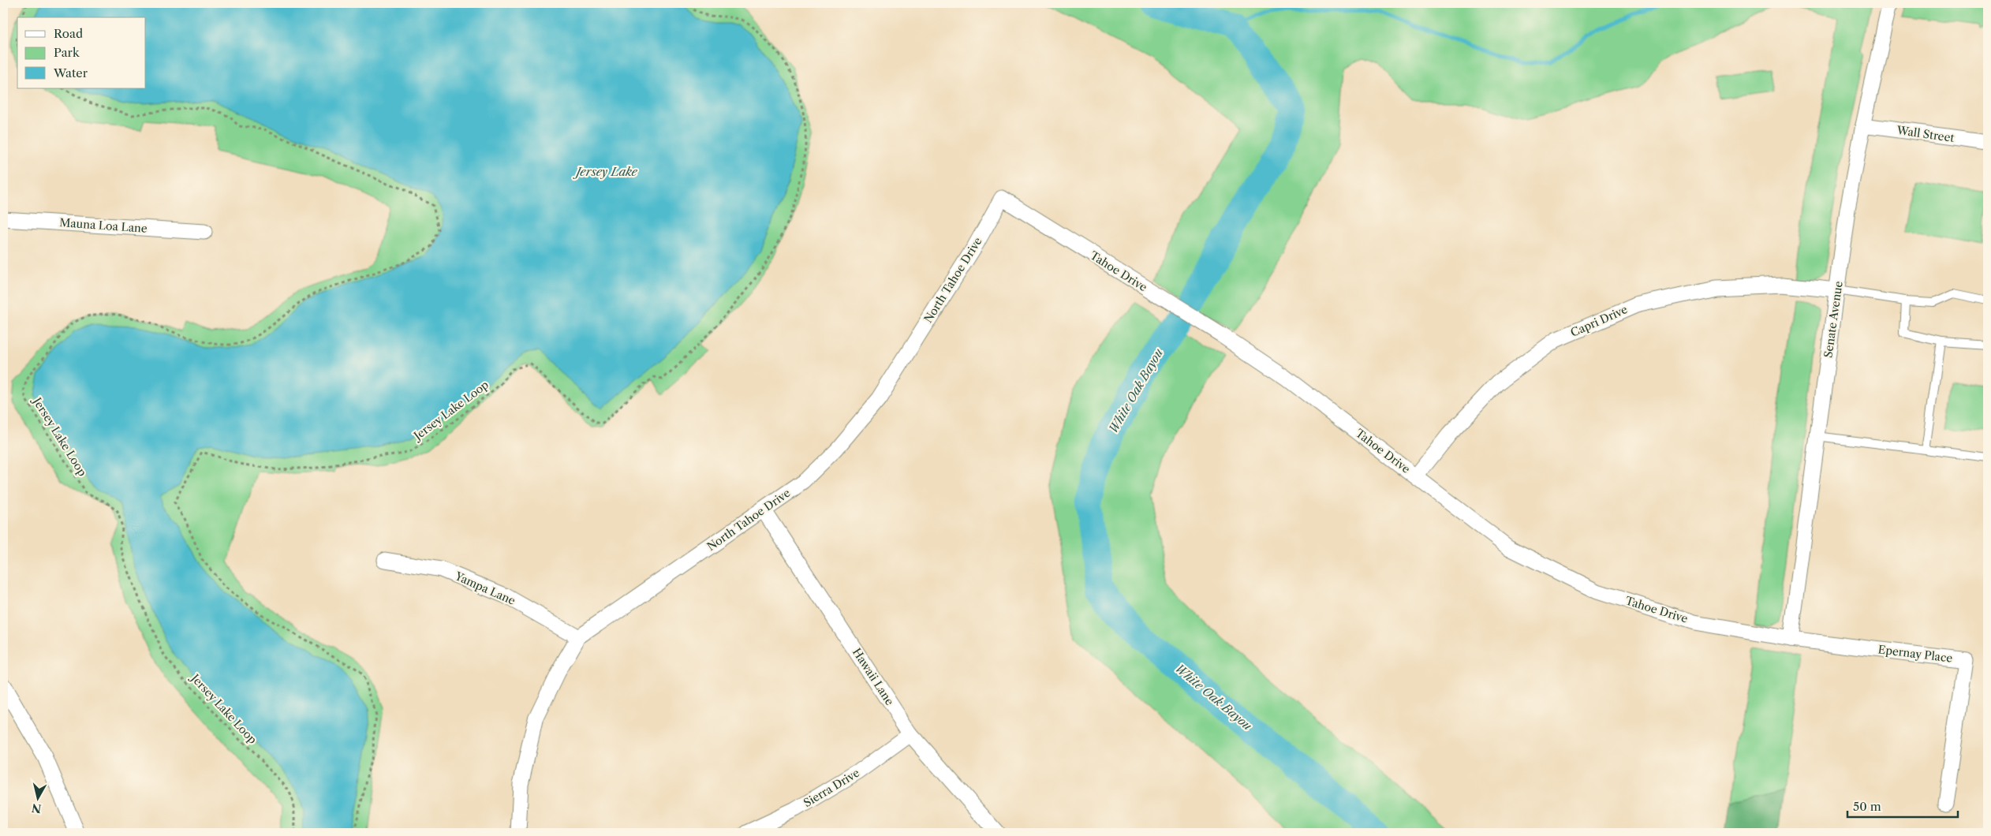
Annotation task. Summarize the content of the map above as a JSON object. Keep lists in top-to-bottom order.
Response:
{
  "streets": {
    "street": [
      "Wall Street",
      "Mauna Loa Lane",
      "Tahoe Drive",
      "North Tahoe Drive",
      "Senate Avenue",
      "Capri Drive",
      "Yampa Lane",
      "Epernay Place",
      "Hawaii Lane",
      "Sierra Drive"
    ],
    "path": ["Jersey Lake Loop"]
  },
  "crossings": [
    ["Wall Street", "Senate Avenue"],
    ["Tahoe Drive", "North Tahoe Drive"],
    ["Tahoe Drive", "Senate Avenue"],
    ["Tahoe Drive", "Capri Drive"],
    ["Tahoe Drive", "Epernay Place"],
    ["North Tahoe Drive", "Yampa Lane"],
    ["North Tahoe Drive", "Hawaii Lane"],
    ["Senate Avenue", "Capri Drive"],
    ["Senate Avenue", "Epernay Place"],
    ["Hawaii Lane", "Sierra Drive"]
  ],
  "water": ["Jersey Lake", "White Oak Bayou"],
  "legend": ["Road", "Park", "Water"],
  "scale_bar": "50 m",
  "north": "bottom"
}
